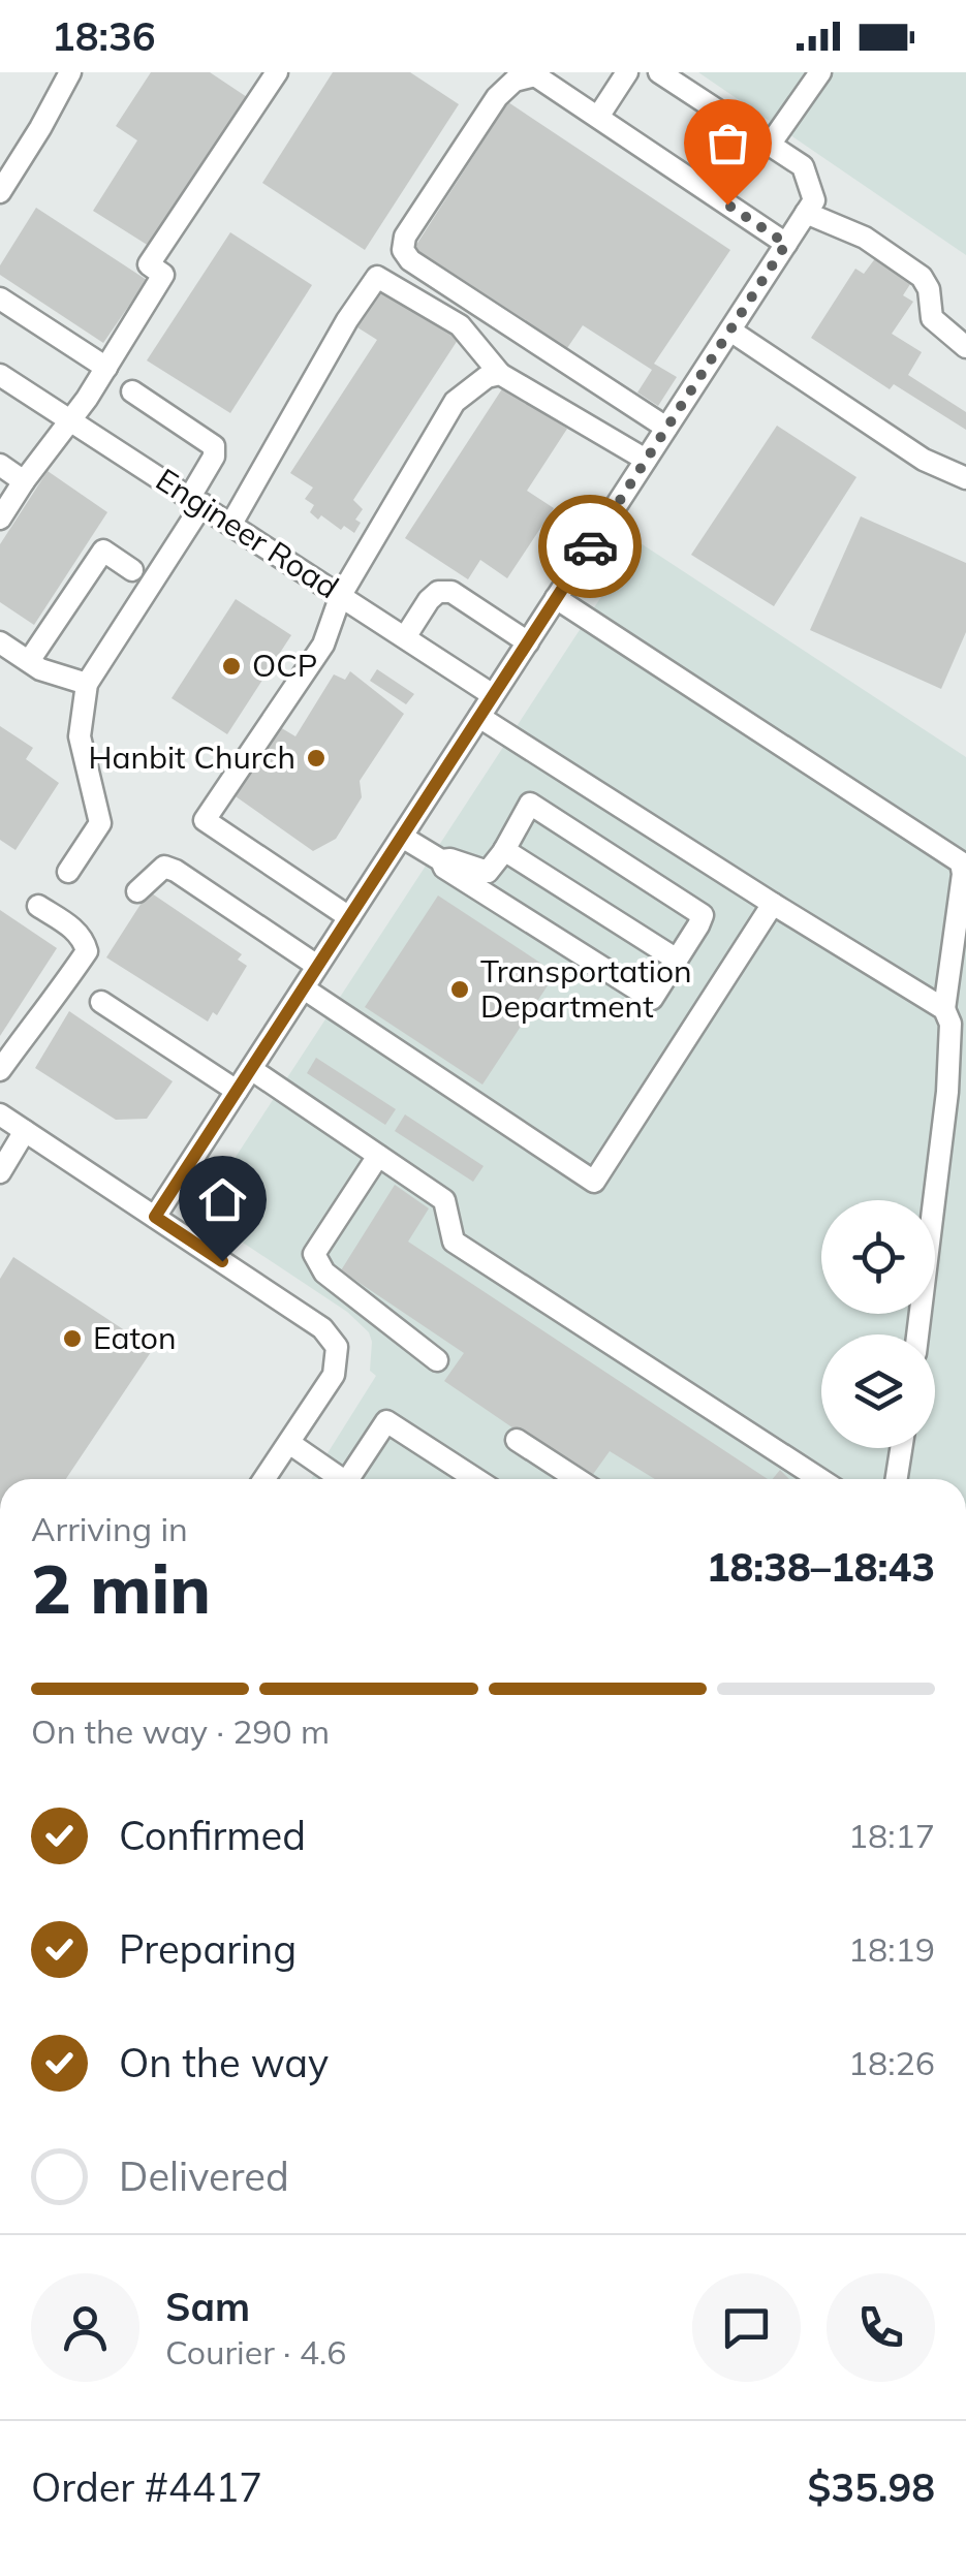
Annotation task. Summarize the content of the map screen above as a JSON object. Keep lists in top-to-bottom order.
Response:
{
  "streets": {
    "street": ["Engineer Road"]
  },
  "places": [
    "OCP",
    "Hanbit Church",
    "Transportation Department",
    "Eaton"
  ],
  "page": {
    "status": "18:36",
    "heading": ["2 min", "Arriving in", "18:38–18:43"],
    "panel": [
      "Sam",
      "Courier · 4.6",
      "Order #4417",
      "$35.98"
    ],
    "bar": "On the way · 290 m",
    "list": [
      ["Confirmed", "18:17"],
      ["Preparing", "18:19"],
      ["On the way", "18:26"],
      "Delivered"
    ]
  }
}
